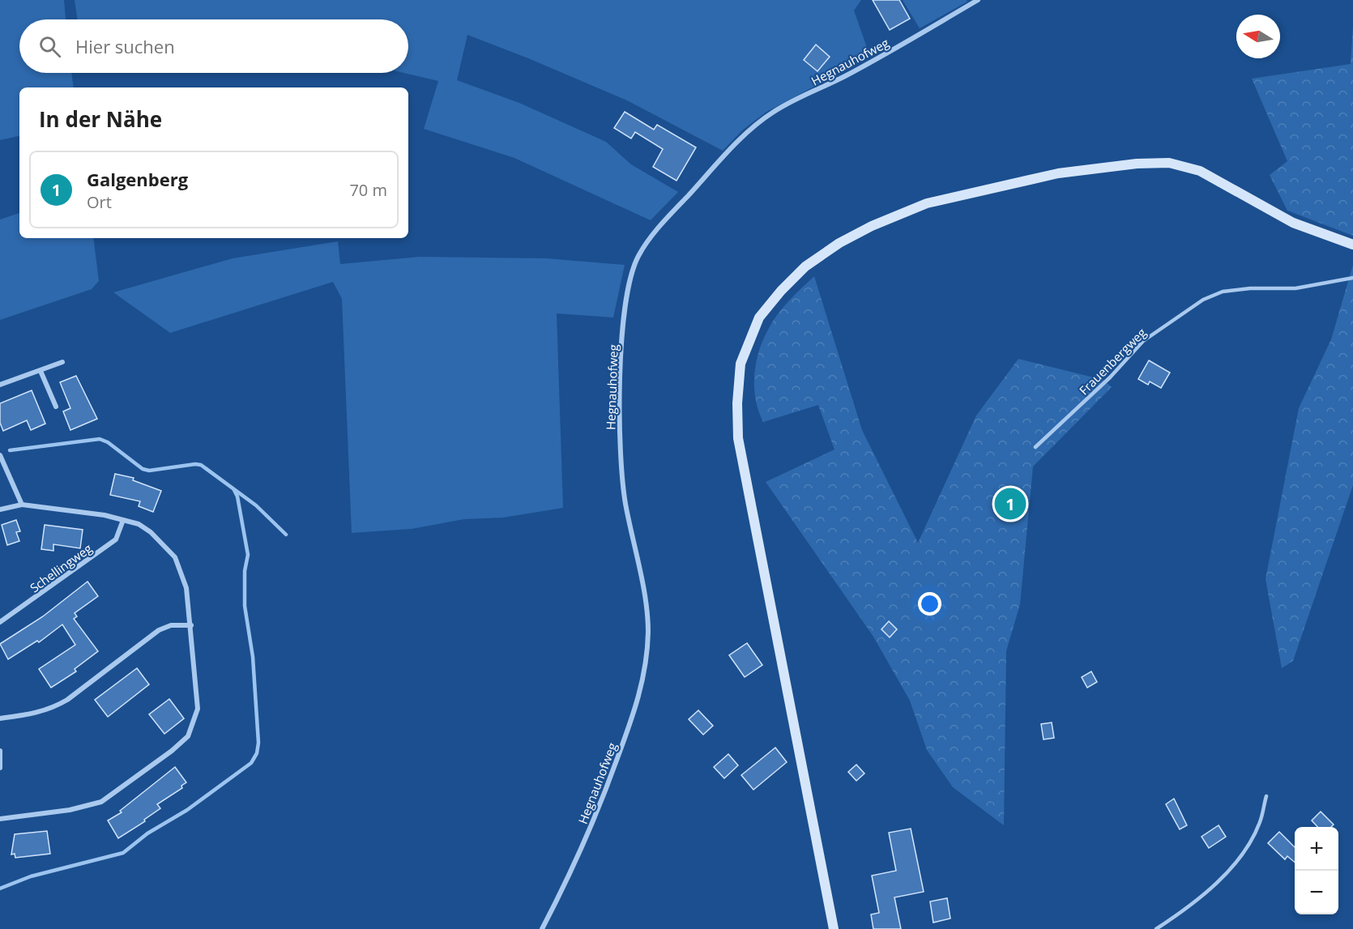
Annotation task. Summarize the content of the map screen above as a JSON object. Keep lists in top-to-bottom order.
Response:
{
  "streets": {
    "street": ["Hegnauhofweg", "Schellingweg"],
    "lane": ["Frauenbergweg"]
  },
  "north": "left",
  "page": {
    "search": "Hier suchen",
    "heading": "In der Nähe",
    "list": [
      {
        "mark": "1",
        "name": "Galgenberg",
        "note": "Ort",
        "value": "70 m"
      }
    ],
    "pins": "1",
    "map_buttons": ["+", "−"]
  }
}
